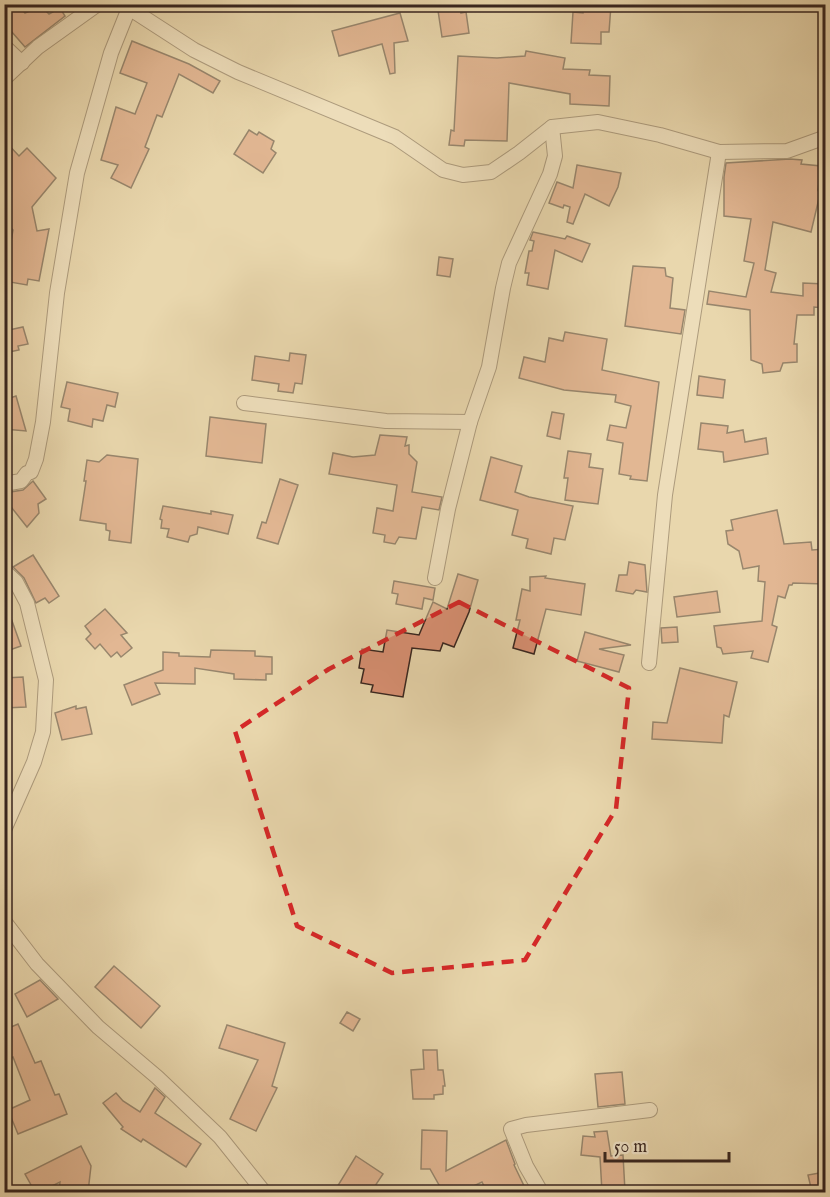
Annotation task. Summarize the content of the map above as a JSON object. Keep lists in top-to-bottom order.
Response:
{
  "scale_bar": "50 m"
}
